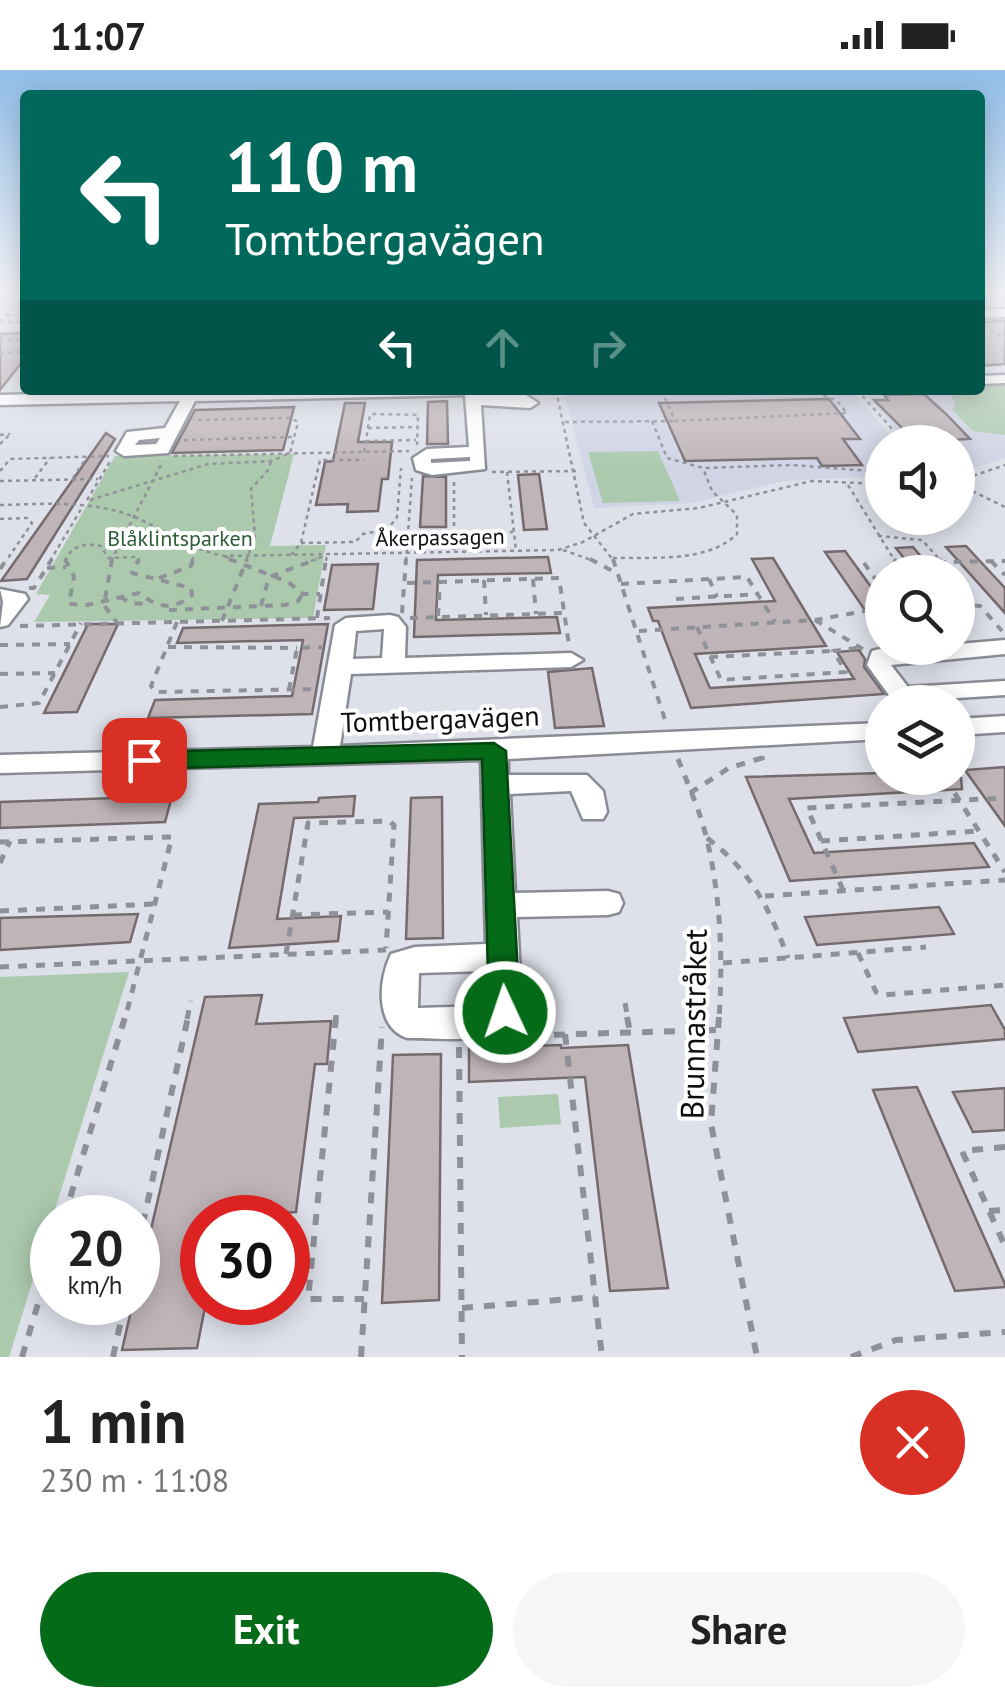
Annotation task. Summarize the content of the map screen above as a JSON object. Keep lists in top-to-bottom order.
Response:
{
  "streets": {
    "street": ["Tomtbergavägen"],
    "path": ["Åkerpassagen", "Brunnastråket"]
  },
  "parks": ["Blåklintsparken"],
  "page": {
    "status": "11:07",
    "turn": ["110 m", "Tomtbergavägen"],
    "speed": "20 km/h",
    "limit": "30",
    "heading": ["1 min", "230 m · 11:08"],
    "buttons": ["Exit", "Share"]
  }
}
